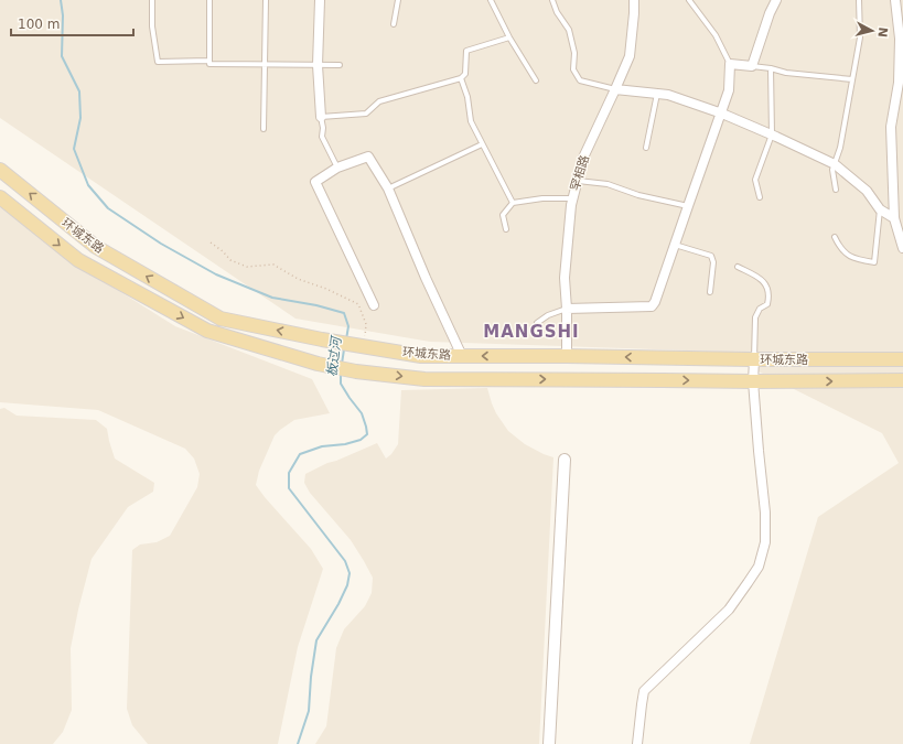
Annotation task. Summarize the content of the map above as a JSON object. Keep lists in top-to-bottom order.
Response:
{
  "streets": {
    "main road": ["环城东路"],
    "street": ["罕相路"]
  },
  "crossings": [
    ["罕相路", "环城东路"]
  ],
  "districts": ["MANGSHI"],
  "water": ["板过河"],
  "scale_bar": "100 m",
  "north": "right"
}
